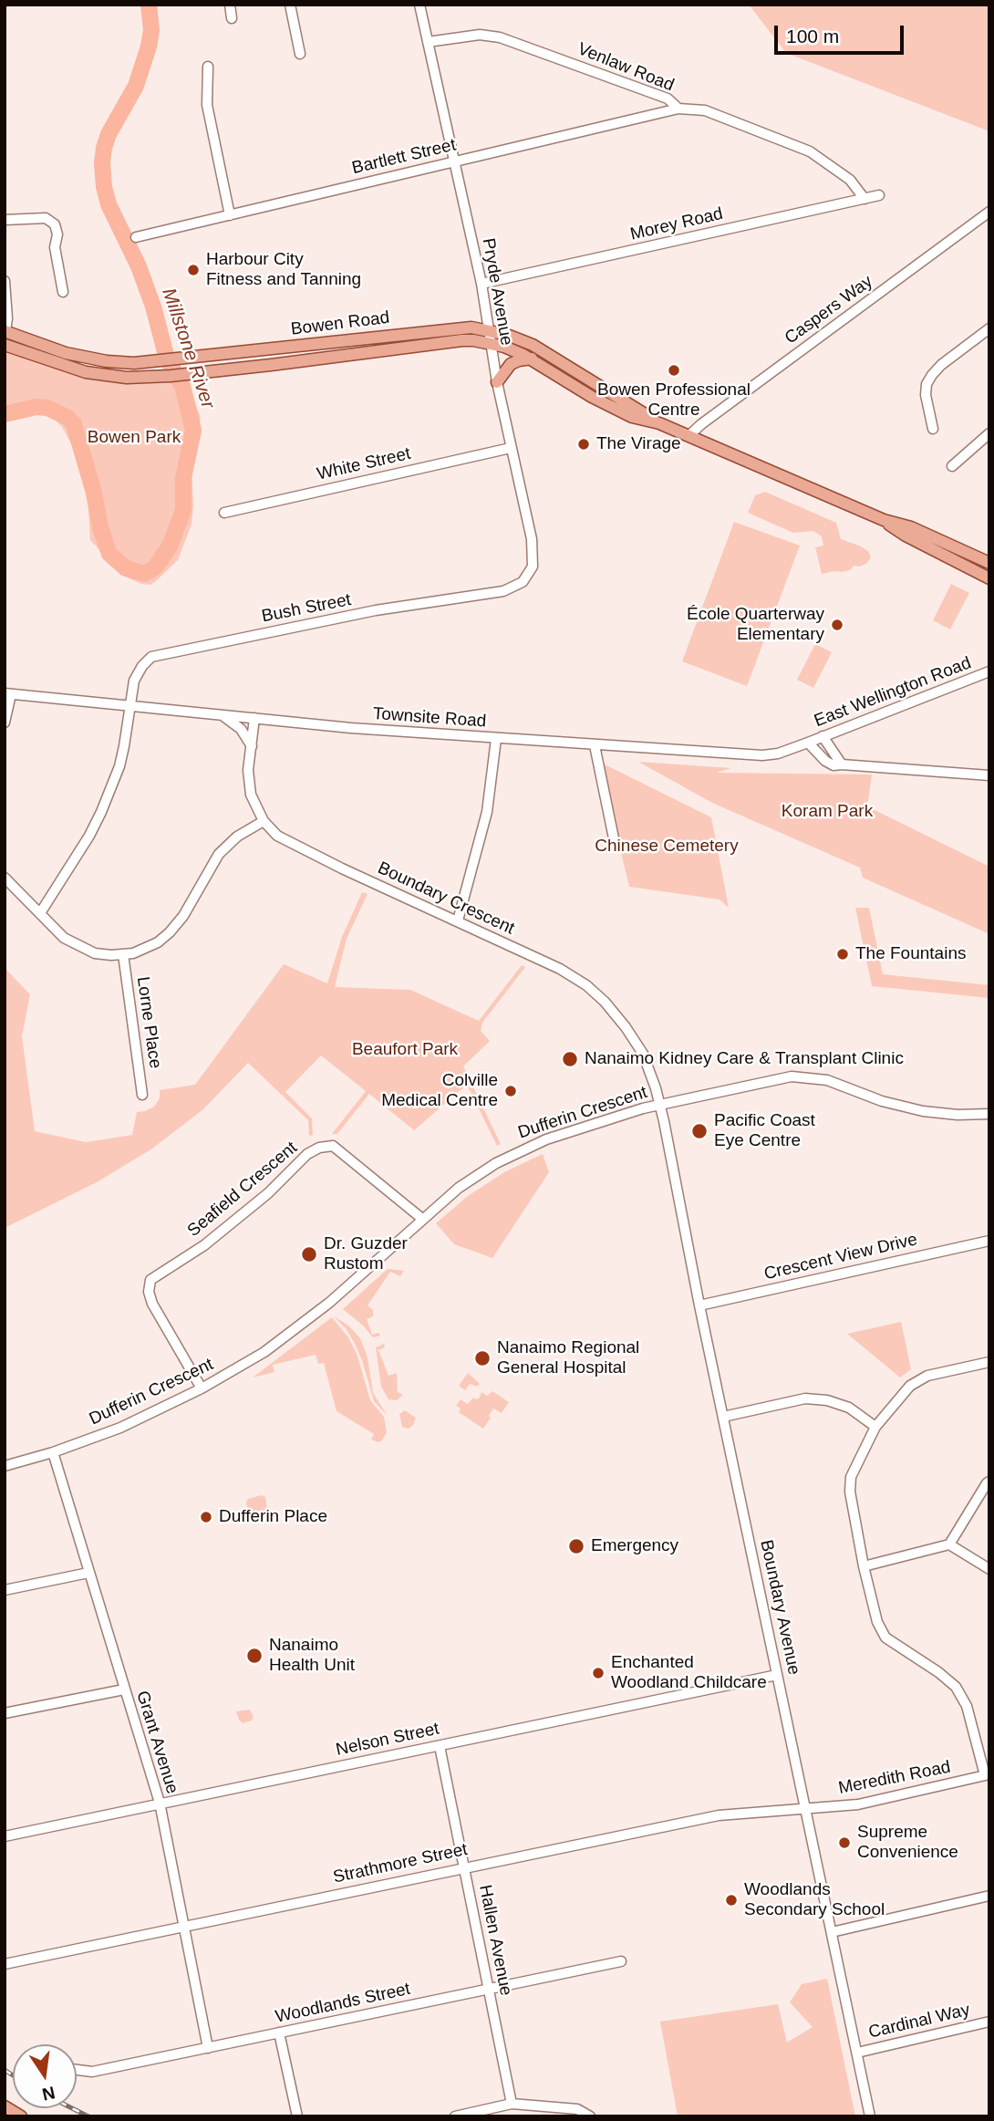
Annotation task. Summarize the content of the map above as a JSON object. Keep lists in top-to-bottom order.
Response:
{
  "streets": {
    "main road": ["Bowen Road"],
    "street": [
      "Venlaw Road",
      "Bartlett Street",
      "Morey Road",
      "Pryde Avenue",
      "Caspers Way",
      "White Street",
      "Bush Street",
      "East Wellington Road",
      "Townsite Road",
      "Boundary Crescent",
      "Lorne Place",
      "Dufferin Crescent",
      "Seafield Crescent",
      "Crescent View Drive",
      "Boundary Avenue",
      "Nelson Street",
      "Grant Avenue",
      "Meredith Road",
      "Strathmore Street",
      "Hallen Avenue",
      "Woodlands Street",
      "Cardinal Way"
    ]
  },
  "crossings": [
    ["Venlaw Road", "Bartlett Street"],
    ["Venlaw Road", "Morey Road"],
    ["Venlaw Road", "Pryde Avenue"],
    ["Bartlett Street", "Pryde Avenue"],
    ["Morey Road", "Pryde Avenue"],
    ["Pryde Avenue", "Bowen Road"],
    ["Pryde Avenue", "White Street"],
    ["Pryde Avenue", "Bush Street"],
    ["Caspers Way", "Bowen Road"],
    ["Bush Street", "Townsite Road"],
    ["East Wellington Road", "Townsite Road"],
    ["Townsite Road", "Boundary Crescent"],
    ["Boundary Crescent", "Dufferin Crescent"],
    ["Boundary Crescent", "Boundary Avenue"],
    ["Dufferin Crescent", "Seafield Crescent"],
    ["Dufferin Crescent", "Boundary Avenue"],
    ["Dufferin Crescent", "Grant Avenue"],
    ["Crescent View Drive", "Boundary Avenue"],
    ["Boundary Avenue", "Nelson Street"],
    ["Boundary Avenue", "Meredith Road"],
    ["Boundary Avenue", "Strathmore Street"],
    ["Boundary Avenue", "Cardinal Way"],
    ["Nelson Street", "Grant Avenue"],
    ["Nelson Street", "Hallen Avenue"],
    ["Grant Avenue", "Strathmore Street"],
    ["Grant Avenue", "Woodlands Street"],
    ["Meredith Road", "Strathmore Street"],
    ["Strathmore Street", "Hallen Avenue"],
    ["Hallen Avenue", "Woodlands Street"]
  ],
  "water": ["Millstone River"],
  "parks": [
    "Bowen Park",
    "Koram Park",
    "Chinese Cemetery",
    "Beaufort Park"
  ],
  "places": [
    "Harbour City Fitness and Tanning",
    "Bowen Professional Centre",
    "The Virage",
    "École Quarterway Elementary",
    "The Fountains",
    "Nanaimo Kidney Care & Transplant Clinic",
    "Colville Medical Centre",
    "Pacific Coast Eye Centre",
    "Dr. Guzder Rustom",
    "Nanaimo Regional General Hospital",
    "Dufferin Place",
    "Emergency",
    "Nanaimo Health Unit",
    "Enchanted Woodland Childcare",
    "Supreme Convenience",
    "Woodlands Secondary School"
  ],
  "scale_bar": "100 m",
  "north": "bottom"
}
